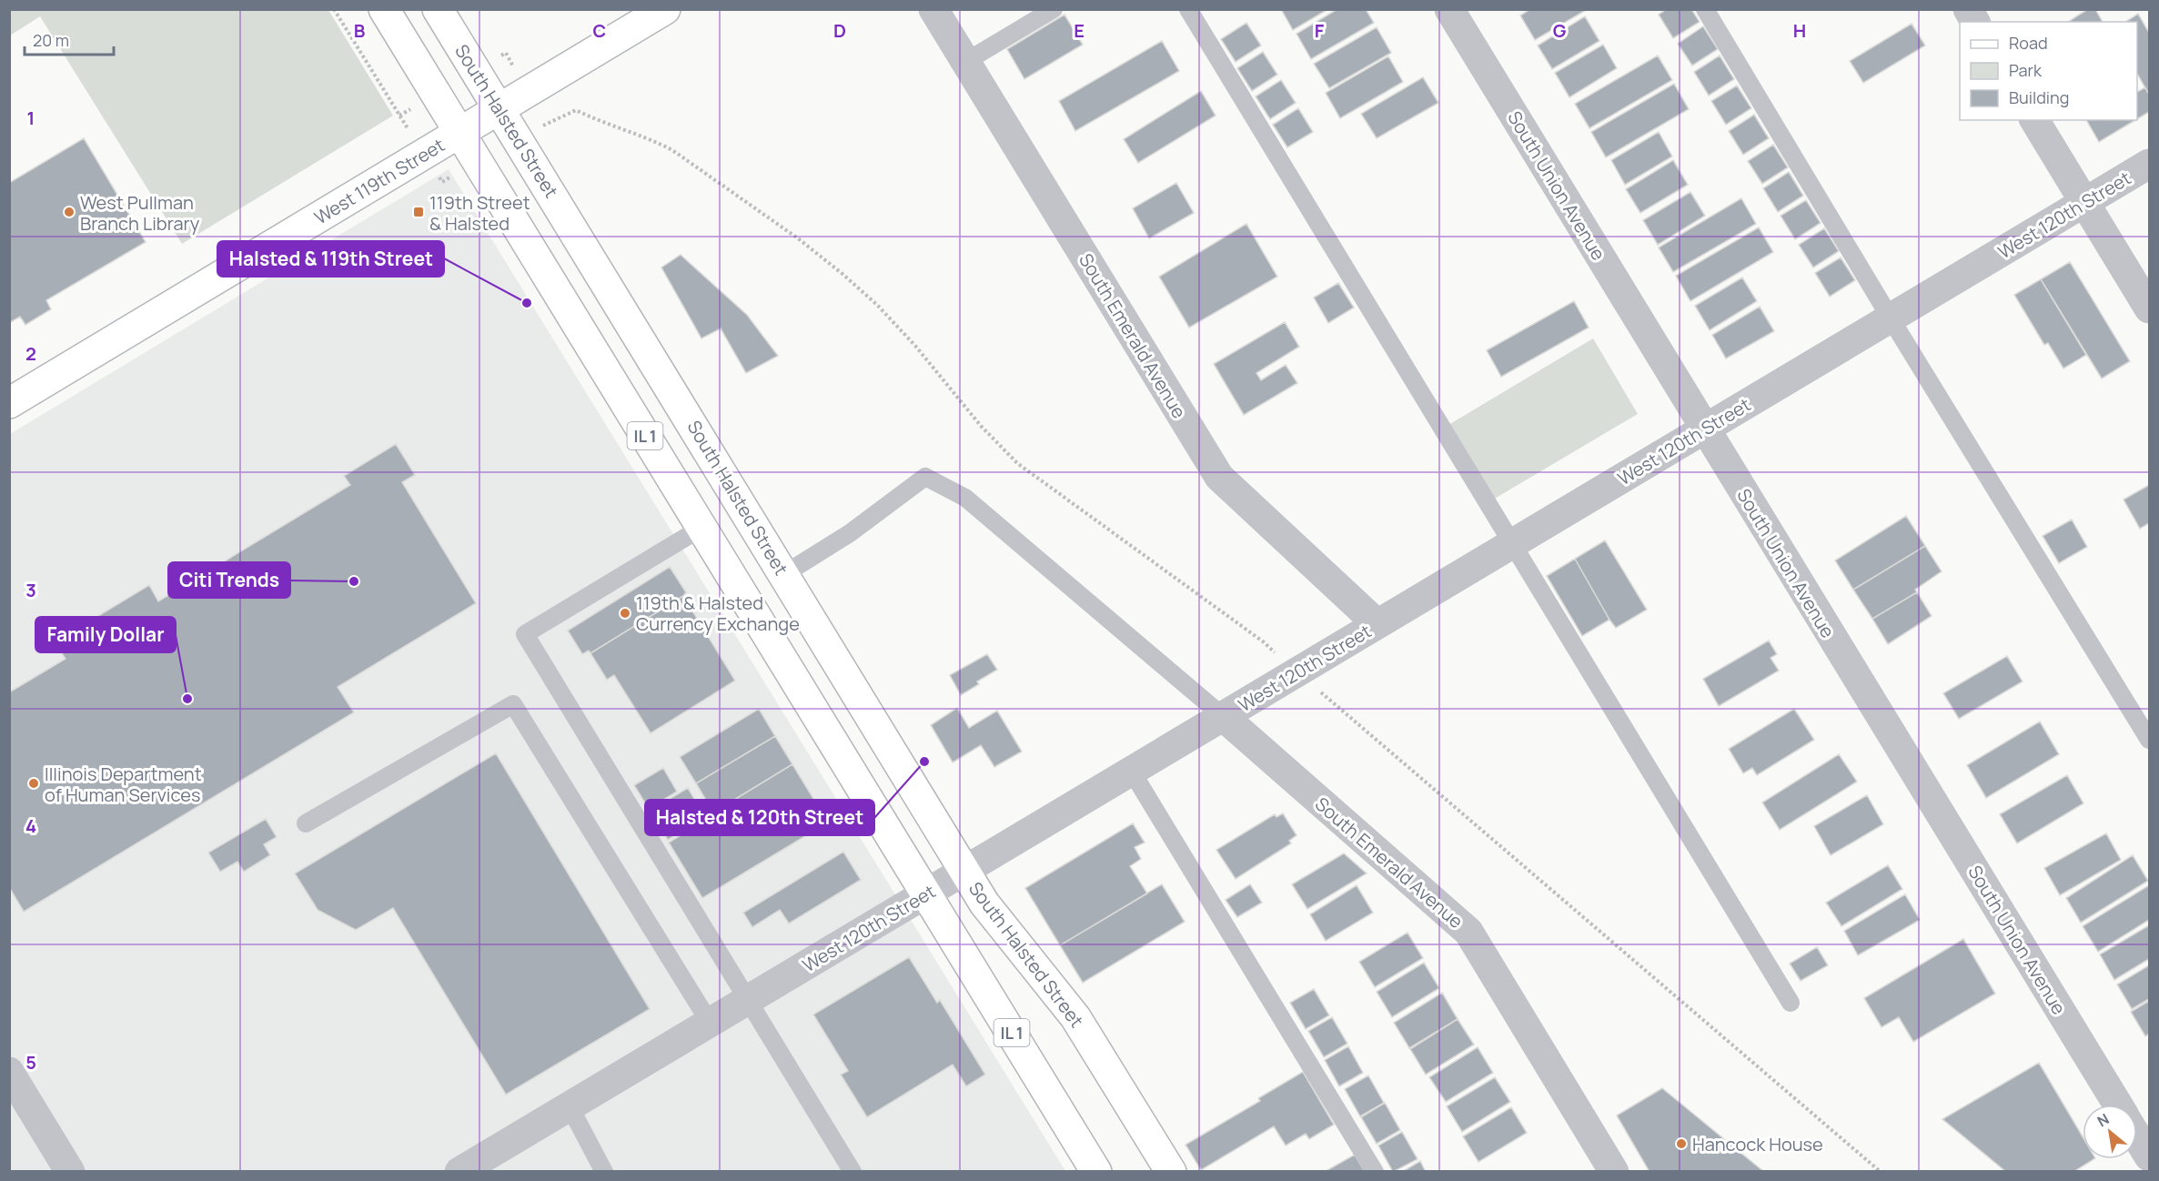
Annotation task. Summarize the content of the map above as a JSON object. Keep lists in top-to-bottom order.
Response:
{
  "streets": {
    "main road": ["South Halsted Street", "West 119th Street", "IL 1"],
    "street": ["South Union Avenue", "West 120th Street", "South Emerald Avenue"]
  },
  "crossings": [
    ["South Halsted Street", "West 119th Street"],
    ["South Halsted Street", "West 120th Street"],
    ["West 119th Street", "IL 1"],
    ["South Union Avenue", "West 120th Street"],
    ["West 120th Street", "South Emerald Avenue"],
    ["West 120th Street", "IL 1"]
  ],
  "places": {
    "other": [
      "West Pullman Branch Library",
      "Halsted & 119th Street",
      "Citi Trends",
      "119th & Halsted Currency Exchange",
      "Family Dollar",
      "Halsted & 120th Street",
      "Illinois Department of Human Services",
      "Hancock House"
    ],
    "transit": ["119th Street & Halsted"]
  },
  "legend": ["Road", "Park", "Building"],
  "scale_bar": "20 m",
  "north": "top left",
  "grid": {
    "columns": [
      "B",
      "C",
      "D",
      "E",
      "F",
      "G",
      "H"
    ],
    "rows": [
      "1",
      "2",
      "3",
      "4",
      "5"
    ]
  }
}
